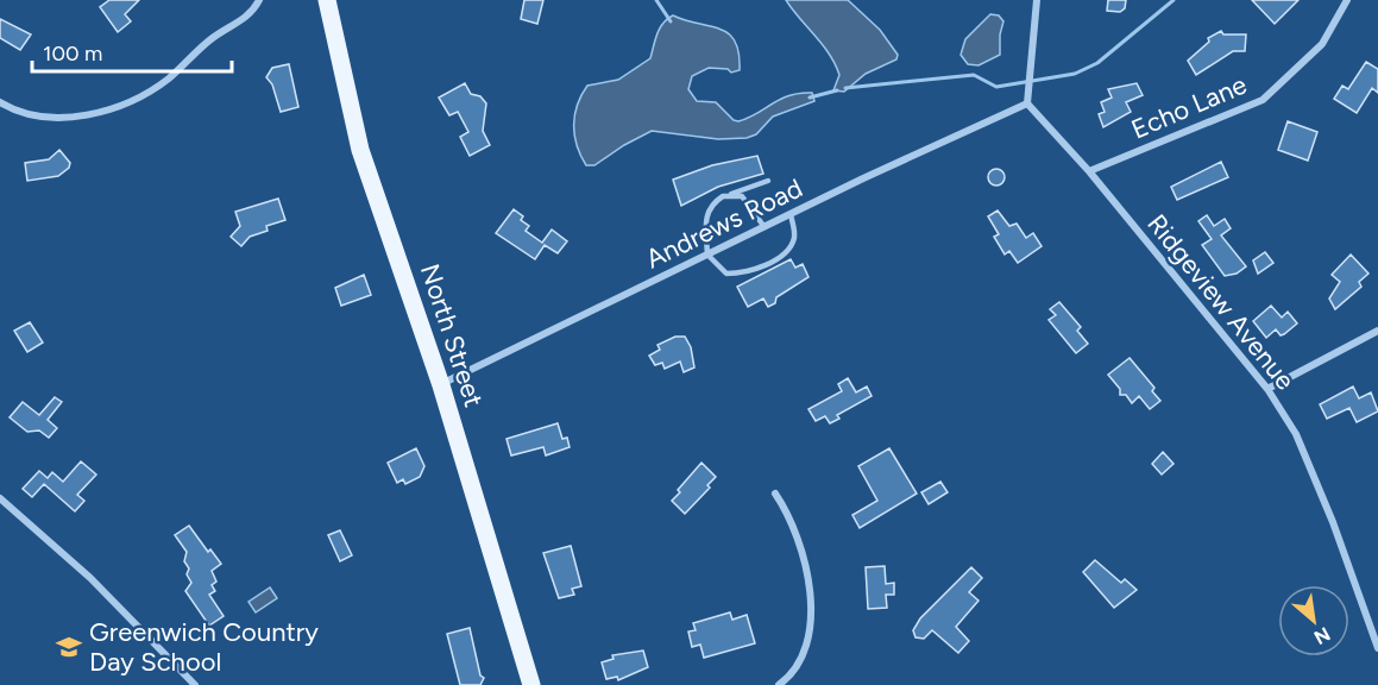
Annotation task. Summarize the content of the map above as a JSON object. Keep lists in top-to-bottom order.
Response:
{
  "streets": {
    "main road": ["North Street"],
    "street": ["Echo Lane", "Andrews Road", "Ridgeview Avenue"]
  },
  "crossings": [
    ["Echo Lane", "Ridgeview Avenue"],
    ["Andrews Road", "Ridgeview Avenue"],
    ["Andrews Road", "North Street"]
  ],
  "places": {
    "school or university": ["Greenwich Country Day School"]
  },
  "scale_bar": "100 m",
  "north": "bottom right"
}
